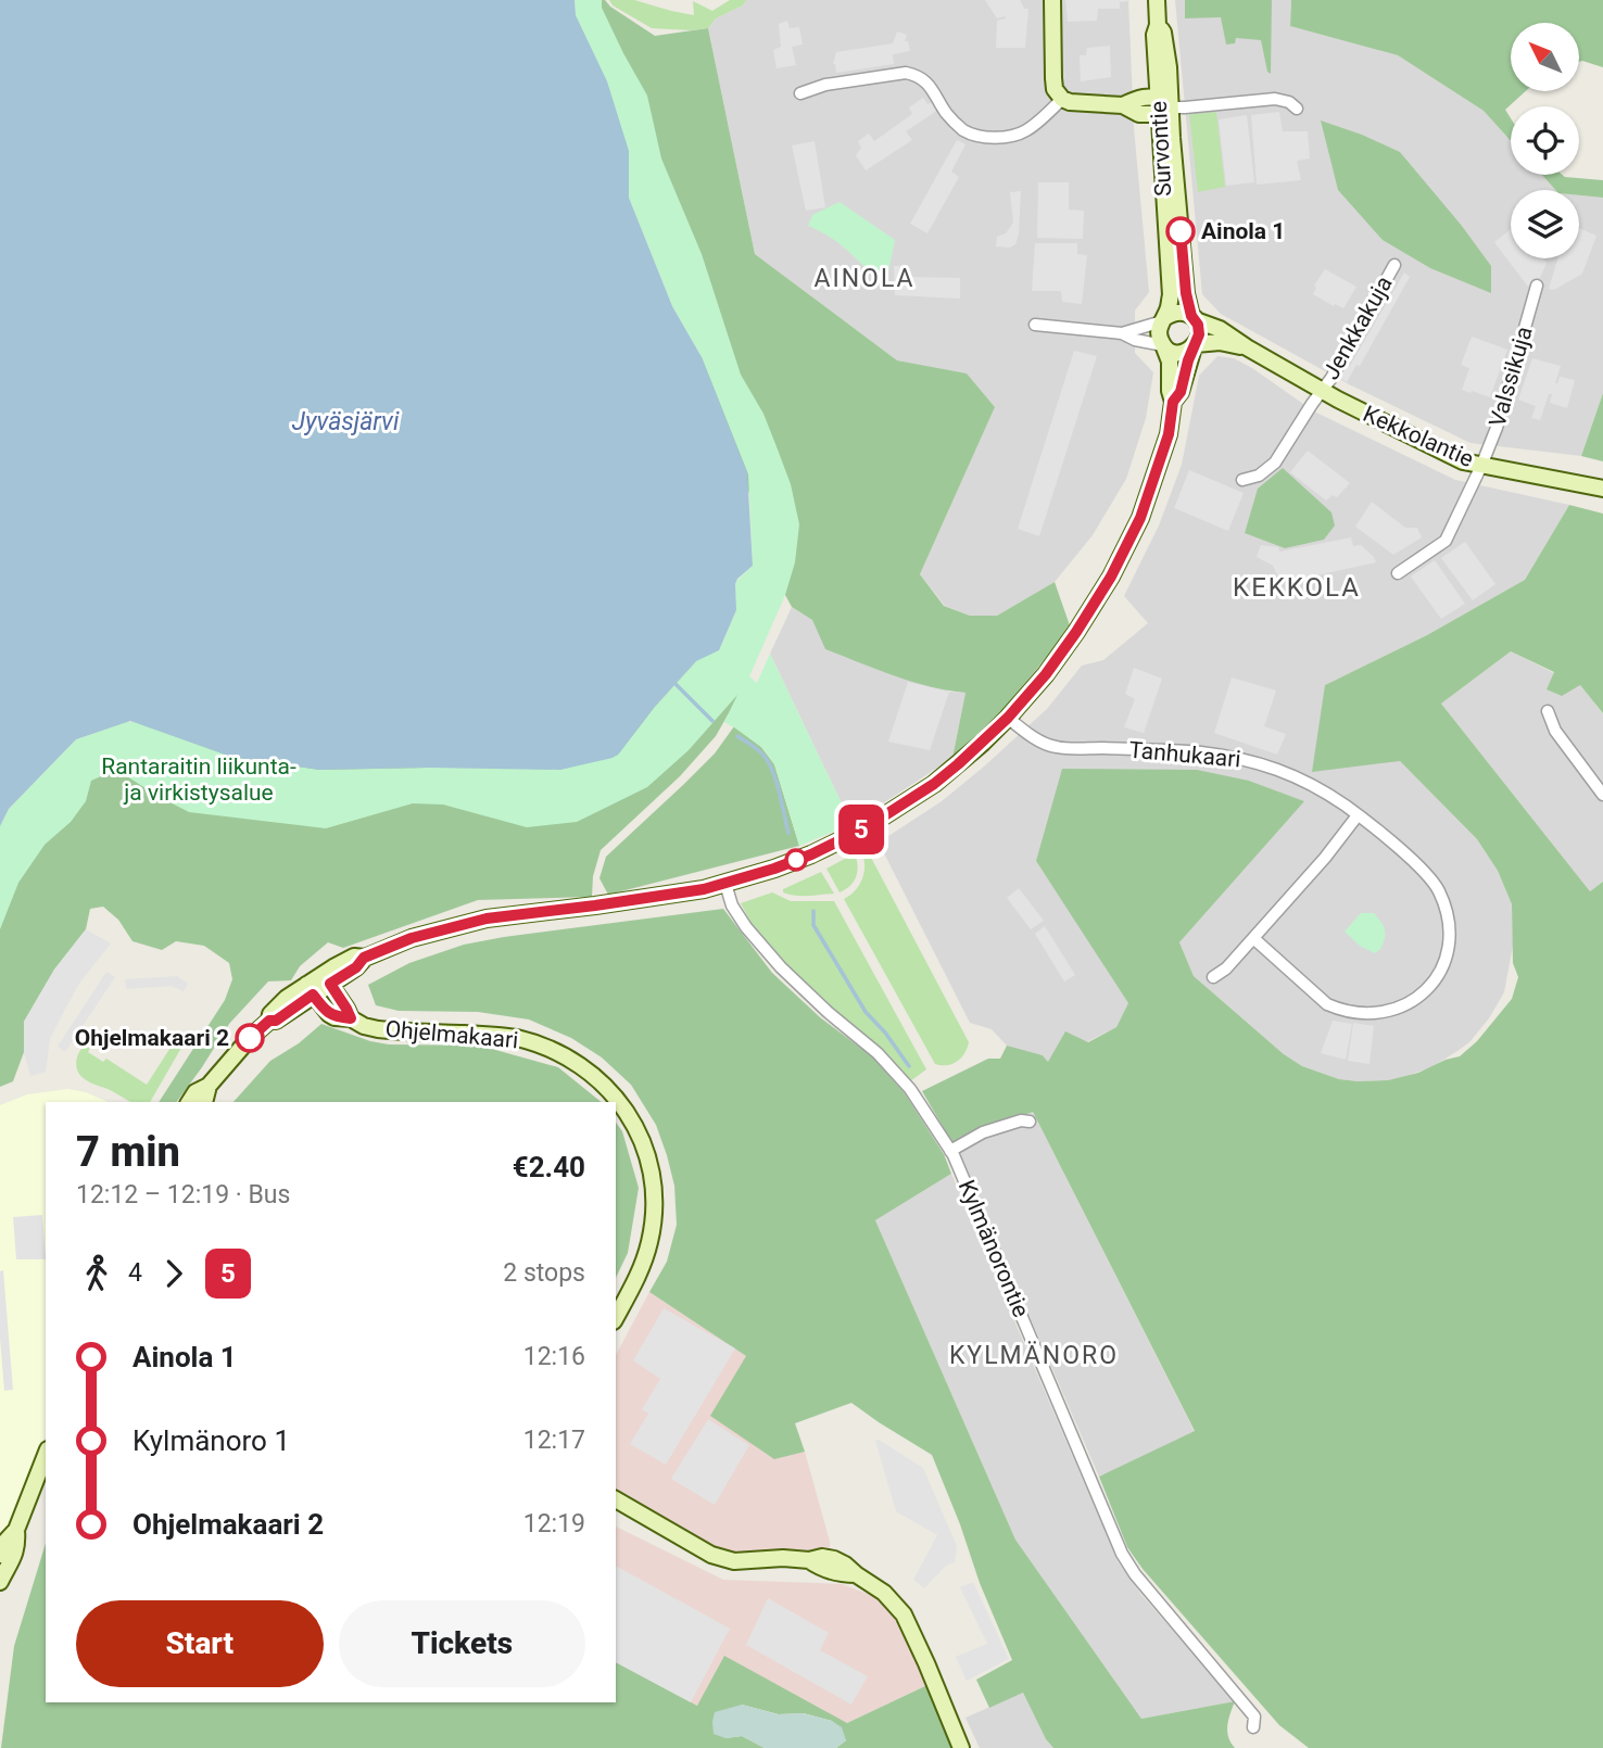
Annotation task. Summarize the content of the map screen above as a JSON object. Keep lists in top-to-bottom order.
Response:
{
  "streets": {
    "main road": ["Survontie", "Kekkolantie", "Ohjelmakaari"],
    "street": [
      "Jenkkakuja",
      "Valssikuja",
      "Tanhukaari",
      "Kylmänorontie"
    ]
  },
  "crossings": [
    ["Survontie", "Kekkolantie"],
    ["Jenkkakuja", "Kekkolantie"],
    ["Valssikuja", "Kekkolantie"]
  ],
  "districts": ["AINOLA", "KEKKOLA", "KYLMÄNORO"],
  "water": ["Jyväsjärvi"],
  "parks": ["Rantaraitin liikunta- ja virkistysalue"],
  "places": ["Ainola 1", "Ohjelmakaari 2"],
  "lines": ["bus line 5"],
  "north": "top left",
  "page": {
    "on_map": "5",
    "heading": ["7 min", "12:12 – 12:19 · Bus", "€2.40"],
    "legs": ["4", "5", "2 stops"],
    "list": [
      {
        "name": "Ainola 1",
        "value": "12:16"
      },
      {
        "name": "Kylmänoro 1",
        "value": "12:17"
      },
      {
        "name": "Ohjelmakaari 2",
        "value": "12:19"
      }
    ],
    "buttons": ["Start", "Tickets"]
  }
}
